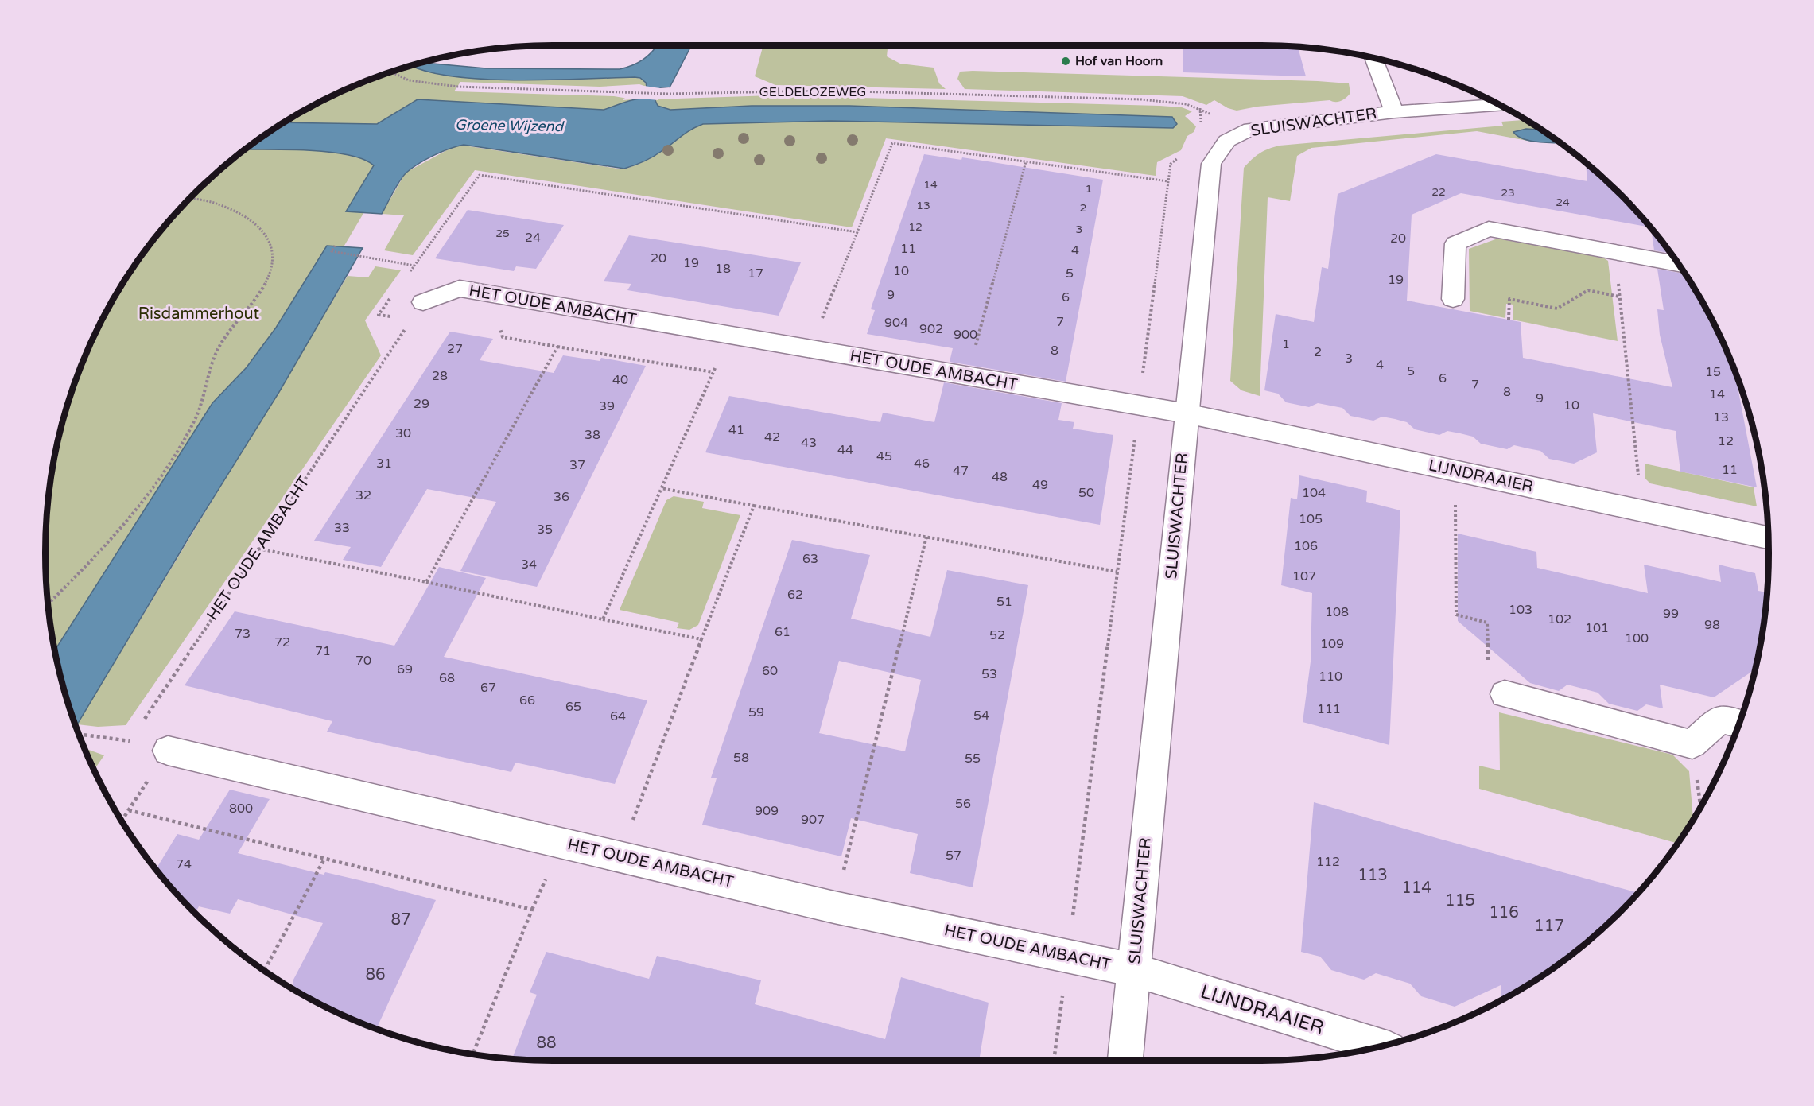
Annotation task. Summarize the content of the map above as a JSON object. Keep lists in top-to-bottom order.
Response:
{
  "streets": {
    "street": ["SLUISWACHTER", "HET OUDE AMBACHT", "LIJNDRAAIER"],
    "path": ["GELDELOZEWEG"]
  },
  "crossings": [
    ["GELDELOZEWEG", "SLUISWACHTER"],
    ["SLUISWACHTER", "HET OUDE AMBACHT"],
    ["SLUISWACHTER", "LIJNDRAAIER"],
    ["HET OUDE AMBACHT", "LIJNDRAAIER"]
  ],
  "water": ["Groene Wijzend"],
  "parks": ["Risdammerhout"],
  "places": ["Hof van Hoorn"],
  "house_numbers": [
    "14",
    "1",
    "22",
    "23",
    "24",
    "13",
    "2",
    "12",
    "3",
    "25",
    "24",
    "20",
    "11",
    "4",
    "20",
    "19",
    "18",
    "10",
    "17",
    "5",
    "19",
    "9",
    "6",
    "7",
    "904",
    "902",
    "900",
    "1",
    "27",
    "8",
    "2",
    "3",
    "4",
    "5",
    "15",
    "28",
    "6",
    "40",
    "7",
    "8",
    "14",
    "9",
    "29",
    "10",
    "39",
    "13",
    "41",
    "30",
    "38",
    "42",
    "12",
    "43",
    "44",
    "45",
    "31",
    "46",
    "37",
    "11",
    "47",
    "48",
    "49",
    "50",
    "104",
    "32",
    "36",
    "105",
    "33",
    "35",
    "106",
    "63",
    "34",
    "107",
    "62",
    "51",
    "103",
    "108",
    "99",
    "102",
    "98",
    "101",
    "61",
    "73",
    "52",
    "100",
    "72",
    "109",
    "71",
    "70",
    "69",
    "60",
    "53",
    "110",
    "68",
    "67",
    "66",
    "65",
    "111",
    "59",
    "54",
    "64",
    "58",
    "55",
    "56",
    "800",
    "909",
    "907",
    "57",
    "112",
    "74",
    "113",
    "114",
    "115",
    "116",
    "87",
    "117",
    "86",
    "88"
  ]
}
